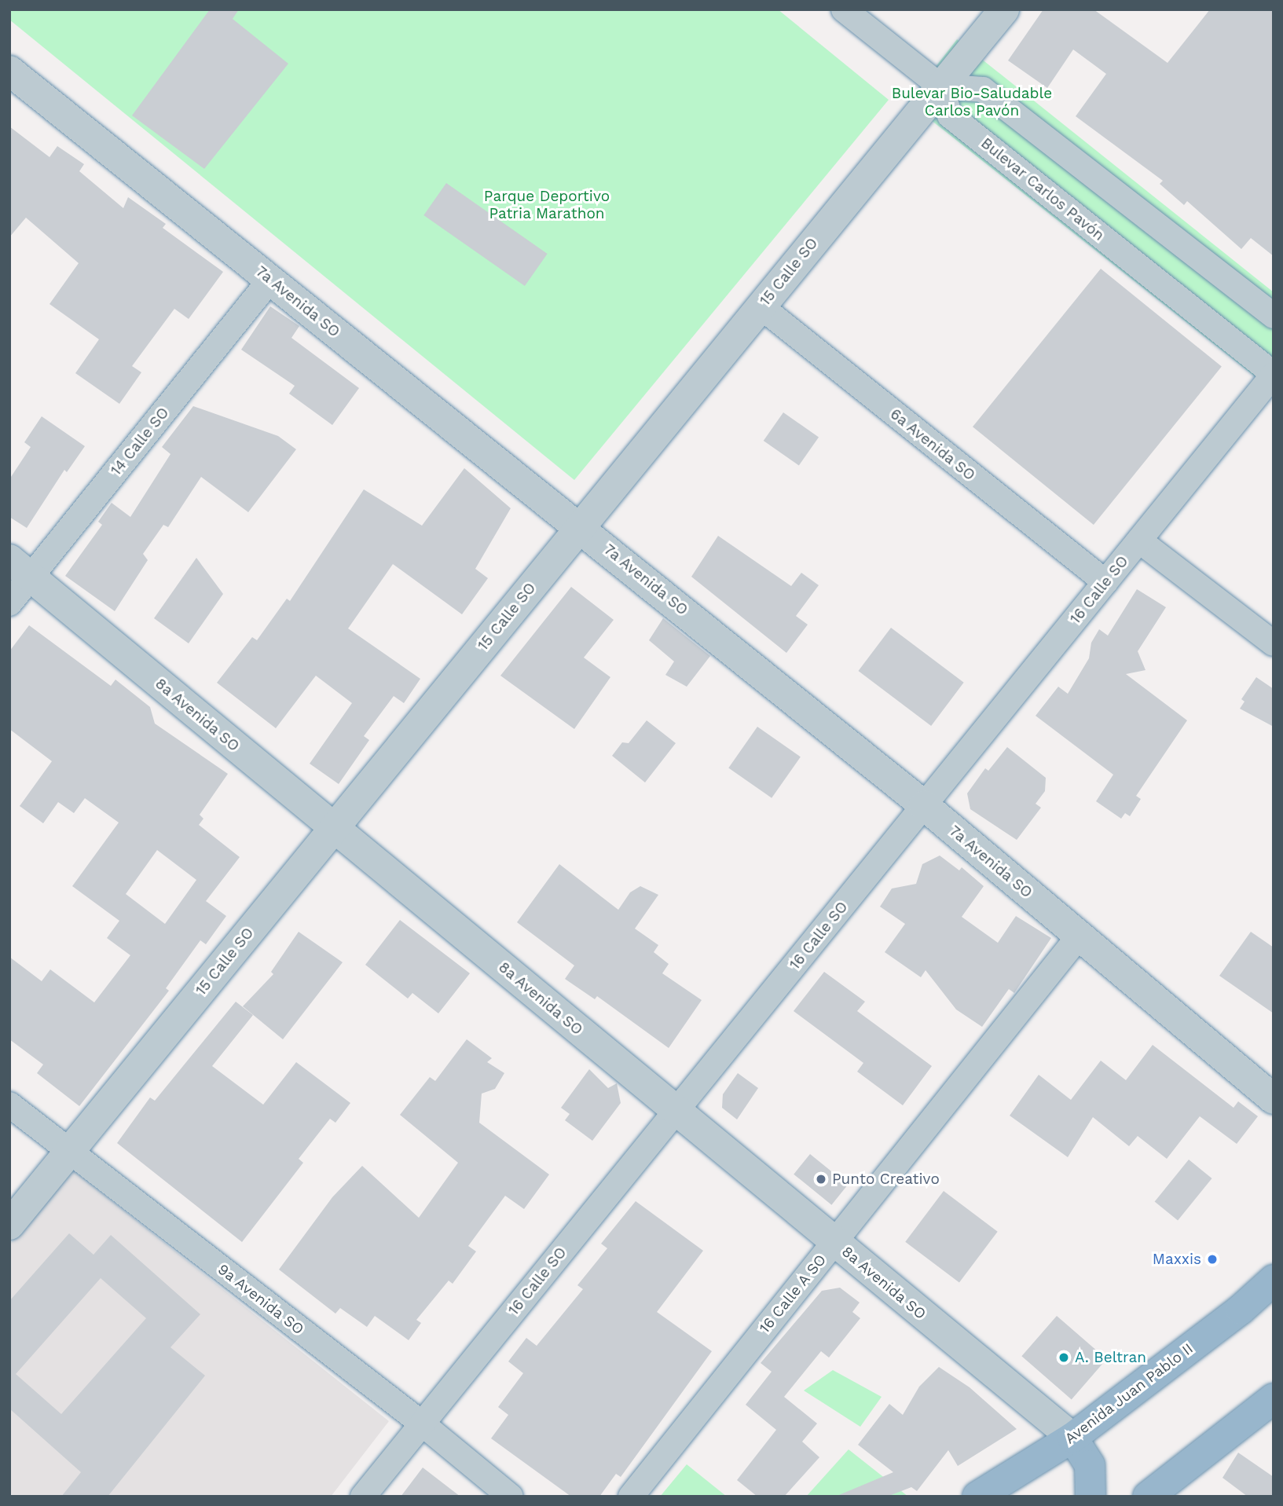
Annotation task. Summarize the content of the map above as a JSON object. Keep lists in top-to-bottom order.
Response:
{
  "streets": {
    "highway": ["Avenida Juan Pablo II"],
    "street": [
      "Bulevar Carlos Pavón",
      "15 Calle SO",
      "7a Avenida SO",
      "14 Calle SO",
      "6a Avenida SO",
      "16 Calle SO",
      "8a Avenida SO",
      "16 Calle A SO",
      "9a Avenida SO"
    ]
  },
  "crossings": [
    ["Bulevar Carlos Pavón", "15 Calle SO"],
    ["Bulevar Carlos Pavón", "16 Calle SO"],
    ["15 Calle SO", "7a Avenida SO"],
    ["15 Calle SO", "6a Avenida SO"],
    ["15 Calle SO", "8a Avenida SO"],
    ["15 Calle SO", "9a Avenida SO"],
    ["7a Avenida SO", "14 Calle SO"],
    ["7a Avenida SO", "16 Calle SO"],
    ["7a Avenida SO", "16 Calle A SO"],
    ["14 Calle SO", "8a Avenida SO"],
    ["6a Avenida SO", "16 Calle SO"],
    ["16 Calle SO", "8a Avenida SO"],
    ["16 Calle SO", "9a Avenida SO"],
    ["8a Avenida SO", "16 Calle A SO"],
    ["8a Avenida SO", "Avenida Juan Pablo II"]
  ],
  "parks": ["Bulevar Bio-Saludable Carlos Pavón", "Parque Deportivo Patria Marathon"],
  "places": ["Punto Creativo", "Maxxis", "A. Beltran"]
}
